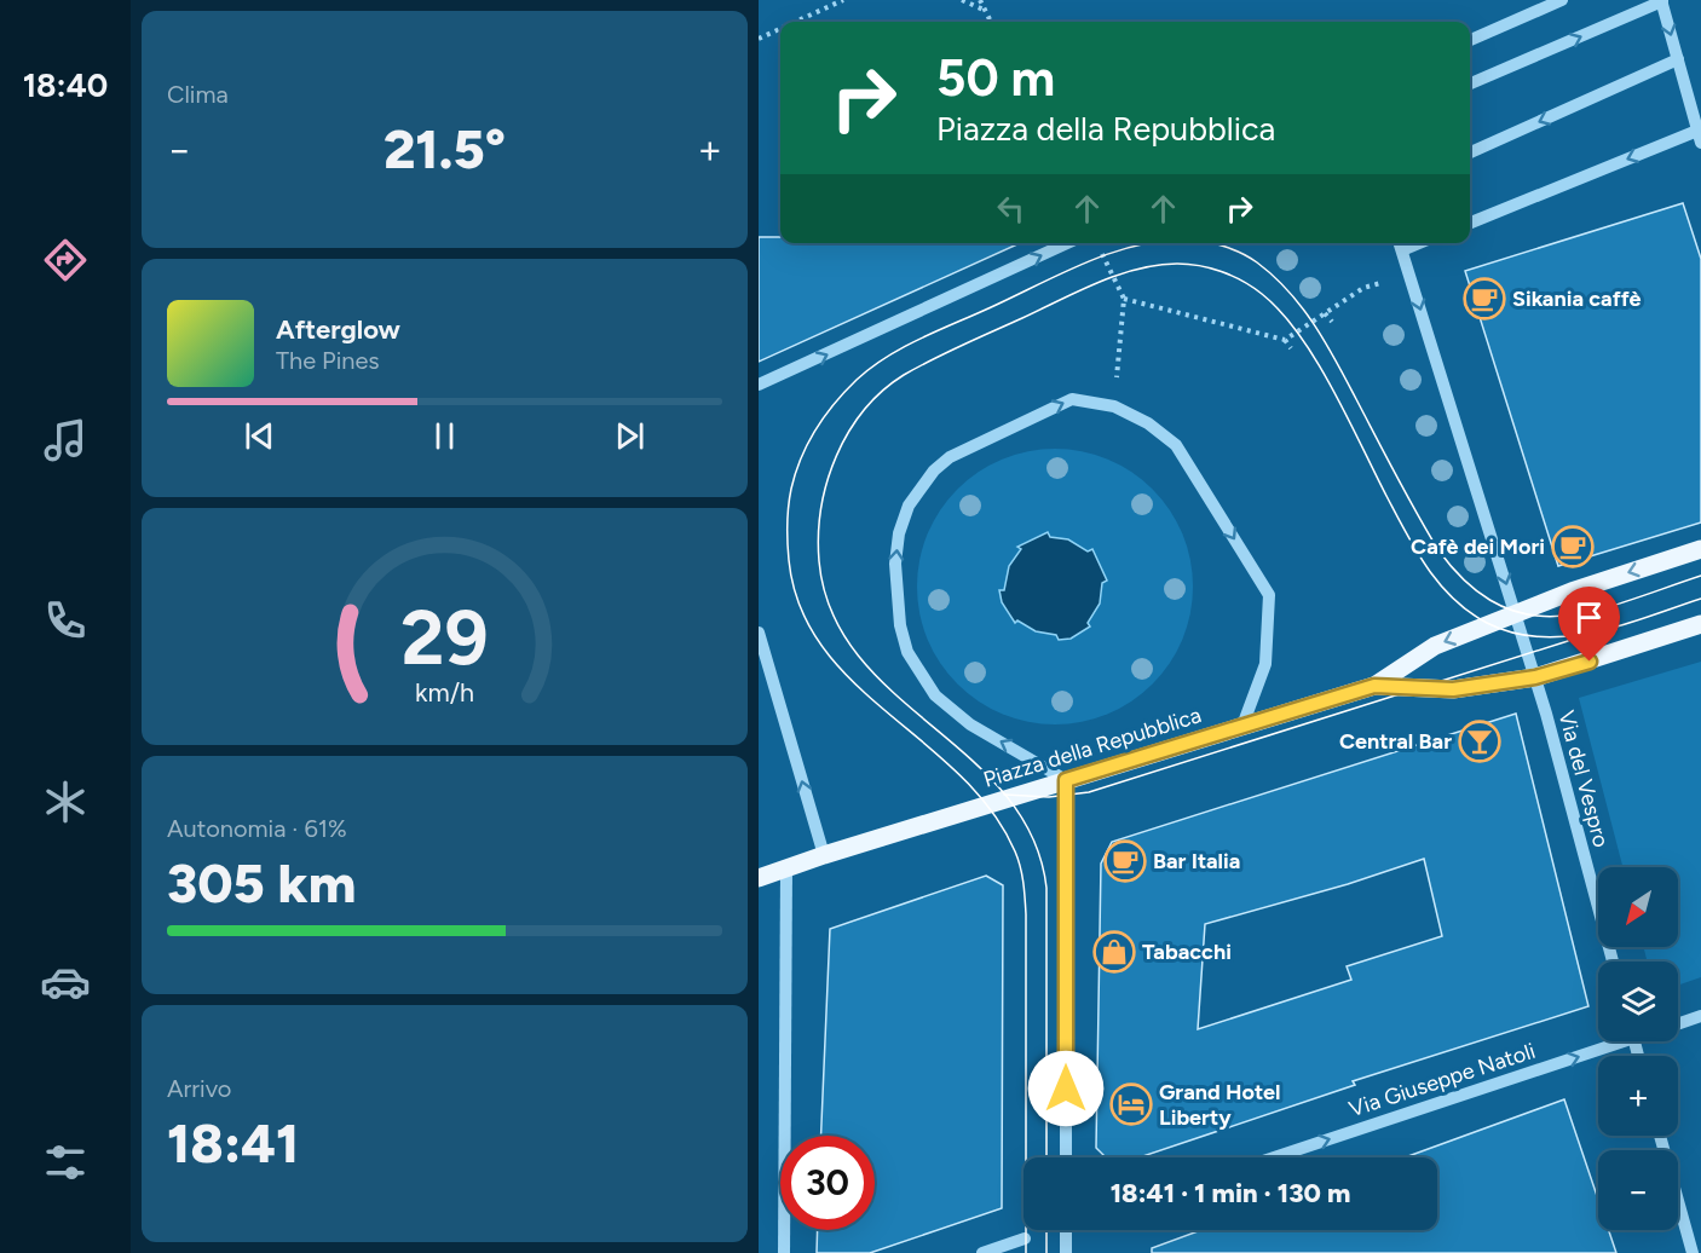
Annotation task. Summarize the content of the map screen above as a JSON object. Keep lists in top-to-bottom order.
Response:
{
  "streets": {
    "main road": ["Piazza della Repubblica"],
    "street": ["Via del Vespro", "Via Giuseppe Natoli"]
  },
  "one_way": ["Via Giuseppe Natoli"],
  "places": {
    "cafe": ["Sikania caffè", "Cafè dei Mori", "Bar Italia"],
    "bar": ["Central Bar"],
    "shop": ["Tabacchi"],
    "hotel": ["Grand Hotel Liberty"]
  },
  "north": "bottom left",
  "page": {
    "tabs": "18:40",
    "tile": [
      "Clima",
      ["Autonomia · 61%", "305 km"],
      ["Arrivo", "18:41"]
    ],
    "turn": ["50 m", "Piazza della Repubblica"],
    "heat": ["−", "21.5°", "+"],
    "song": ["Afterglow", "The Pines"],
    "map_buttons": ["+", "−"],
    "limit": "30",
    "trip": "18:41 · 1 min · 130 m",
    "gauge": ["29", "km/h"]
  }
}
